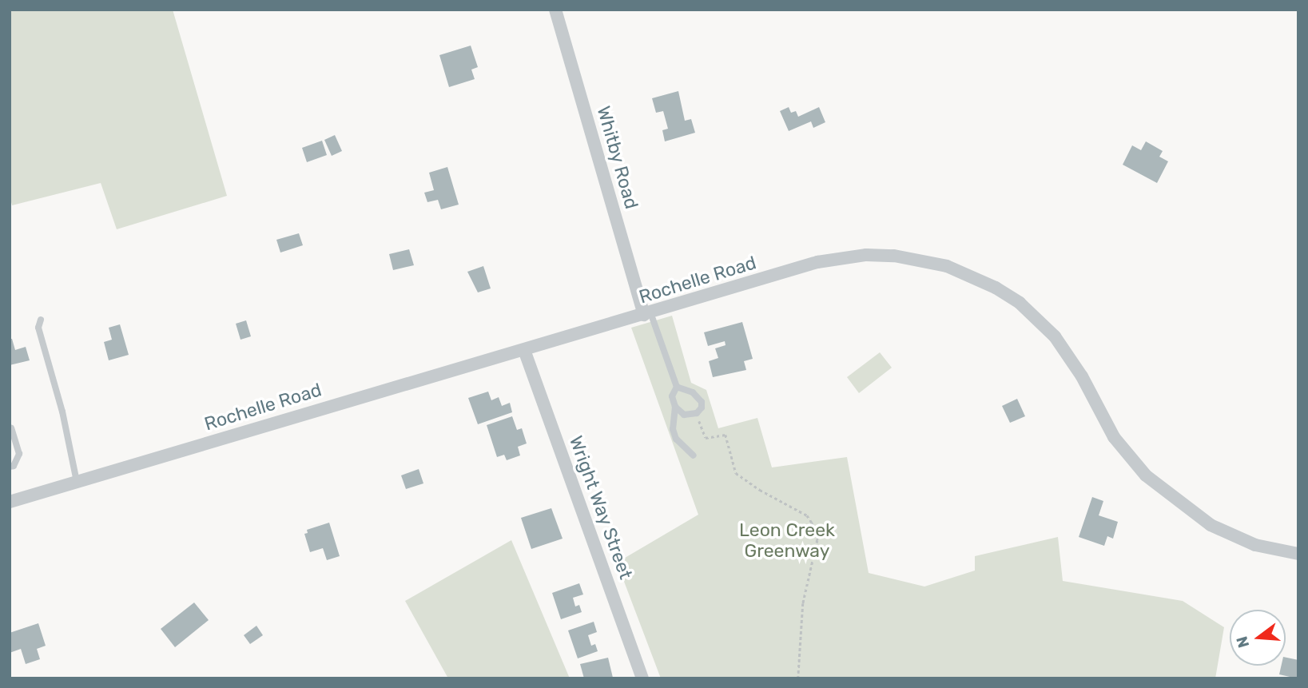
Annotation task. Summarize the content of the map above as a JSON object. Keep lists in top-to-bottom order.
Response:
{
  "streets": {
    "street": ["Whitby Road", "Rochelle Road", "Wright Way Street"]
  },
  "crossings": [
    ["Whitby Road", "Rochelle Road"],
    ["Rochelle Road", "Wright Way Street"]
  ],
  "parks": ["Leon Creek Greenway"],
  "north": "left"
}
